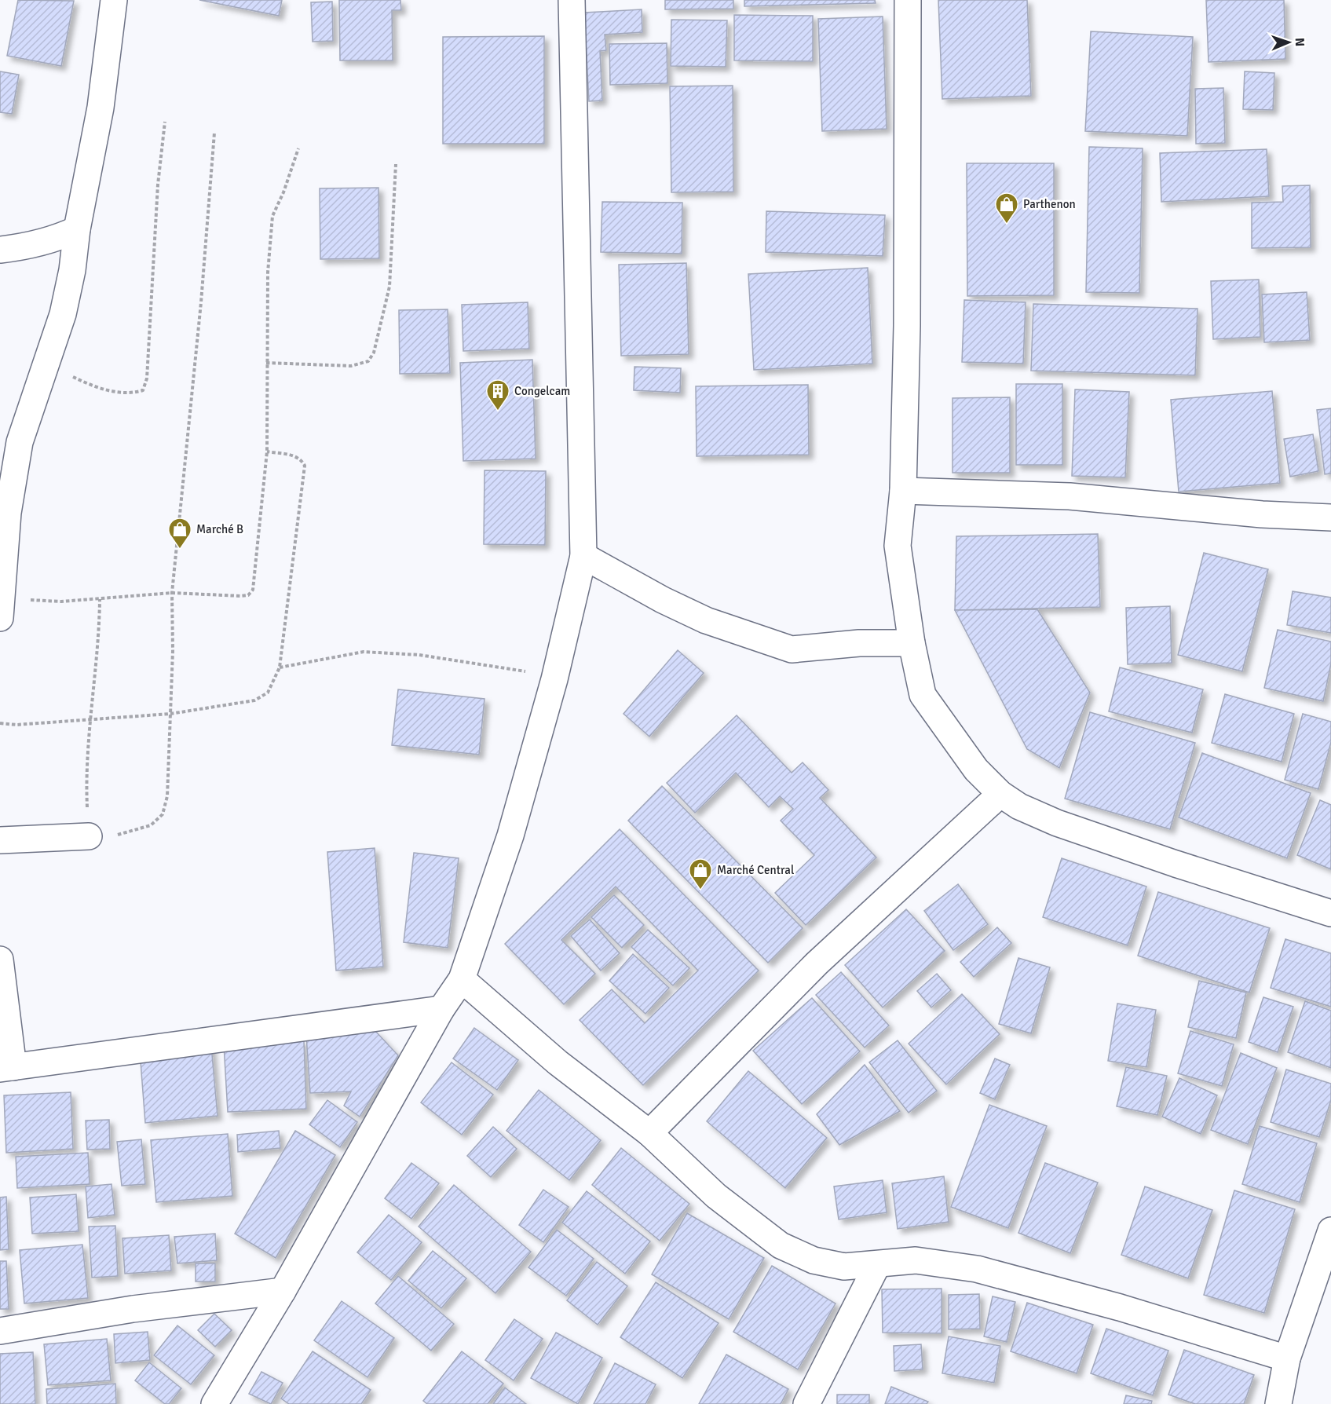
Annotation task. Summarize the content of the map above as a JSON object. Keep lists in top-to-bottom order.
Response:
{
  "places": {
    "shop": ["Parthenon", "Marché B", "Marché Central"],
    "building": ["Congelcam"]
  },
  "north": "right"
}
